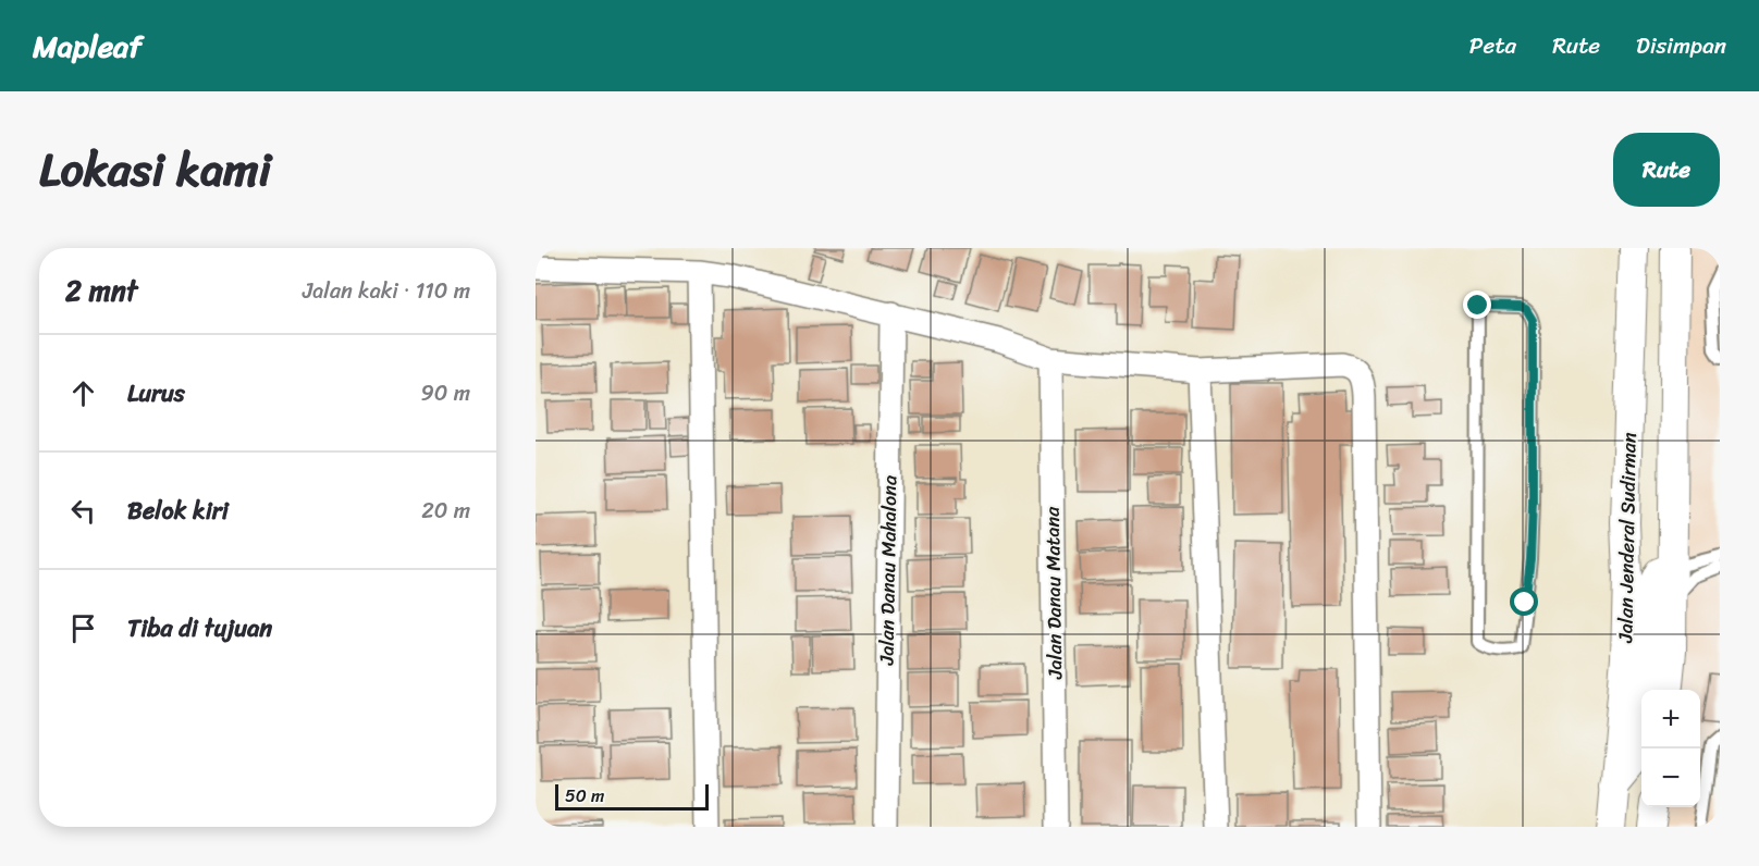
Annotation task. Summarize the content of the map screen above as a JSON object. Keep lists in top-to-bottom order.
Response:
{
  "streets": {
    "street": ["Jalan Jenderal Sudirman", "Jalan Danau Mahalona", "Jalan Danau Matana"]
  },
  "scale_bar": "50 m",
  "page": {
    "header": "Mapleaf",
    "nav": ["Peta", "Rute", "Disimpan"],
    "title": "Lokasi kami",
    "buttons": "Rute",
    "heading": ["2 mnt", "Jalan kaki · 110 m"],
    "list": [
      ["Lurus", "90 m"],
      ["Belok kiri", "20 m"],
      "Tiba di tujuan"
    ],
    "map_buttons": ["+", "−"],
    "scale": "50 m"
  }
}
